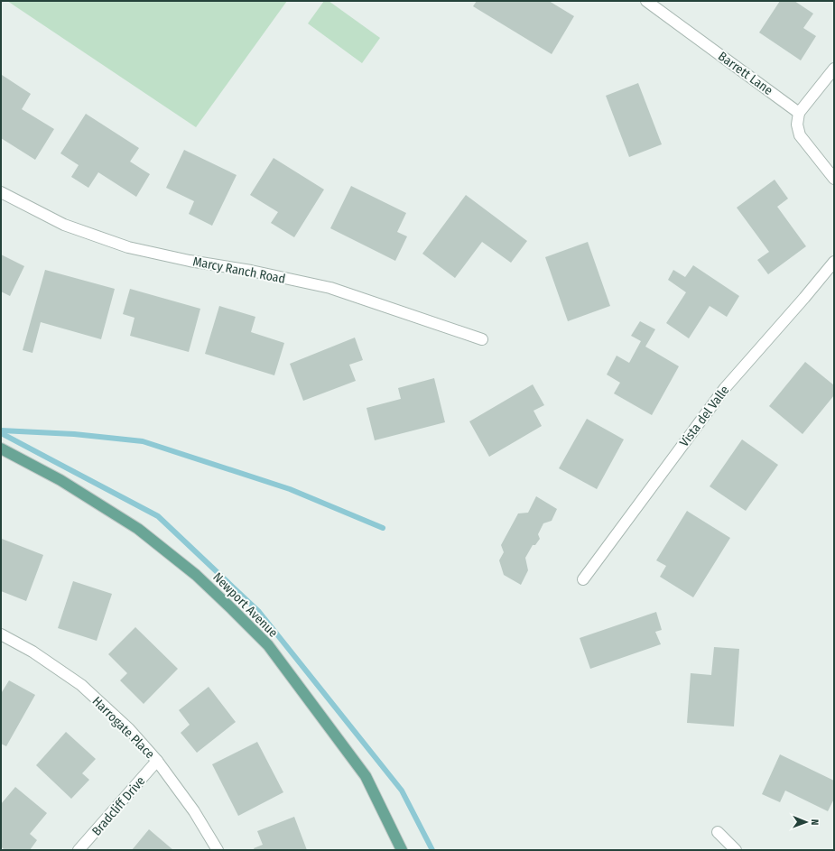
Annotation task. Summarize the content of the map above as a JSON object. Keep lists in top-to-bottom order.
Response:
{
  "streets": {
    "main road": ["Newport Avenue"],
    "street": [
      "Barrett Lane",
      "Marcy Ranch Road",
      "Vista del Valle",
      "Harrogate Place",
      "Bradcliff Drive"
    ]
  },
  "crossings": [
    ["Harrogate Place", "Bradcliff Drive"]
  ],
  "north": "right"
}
